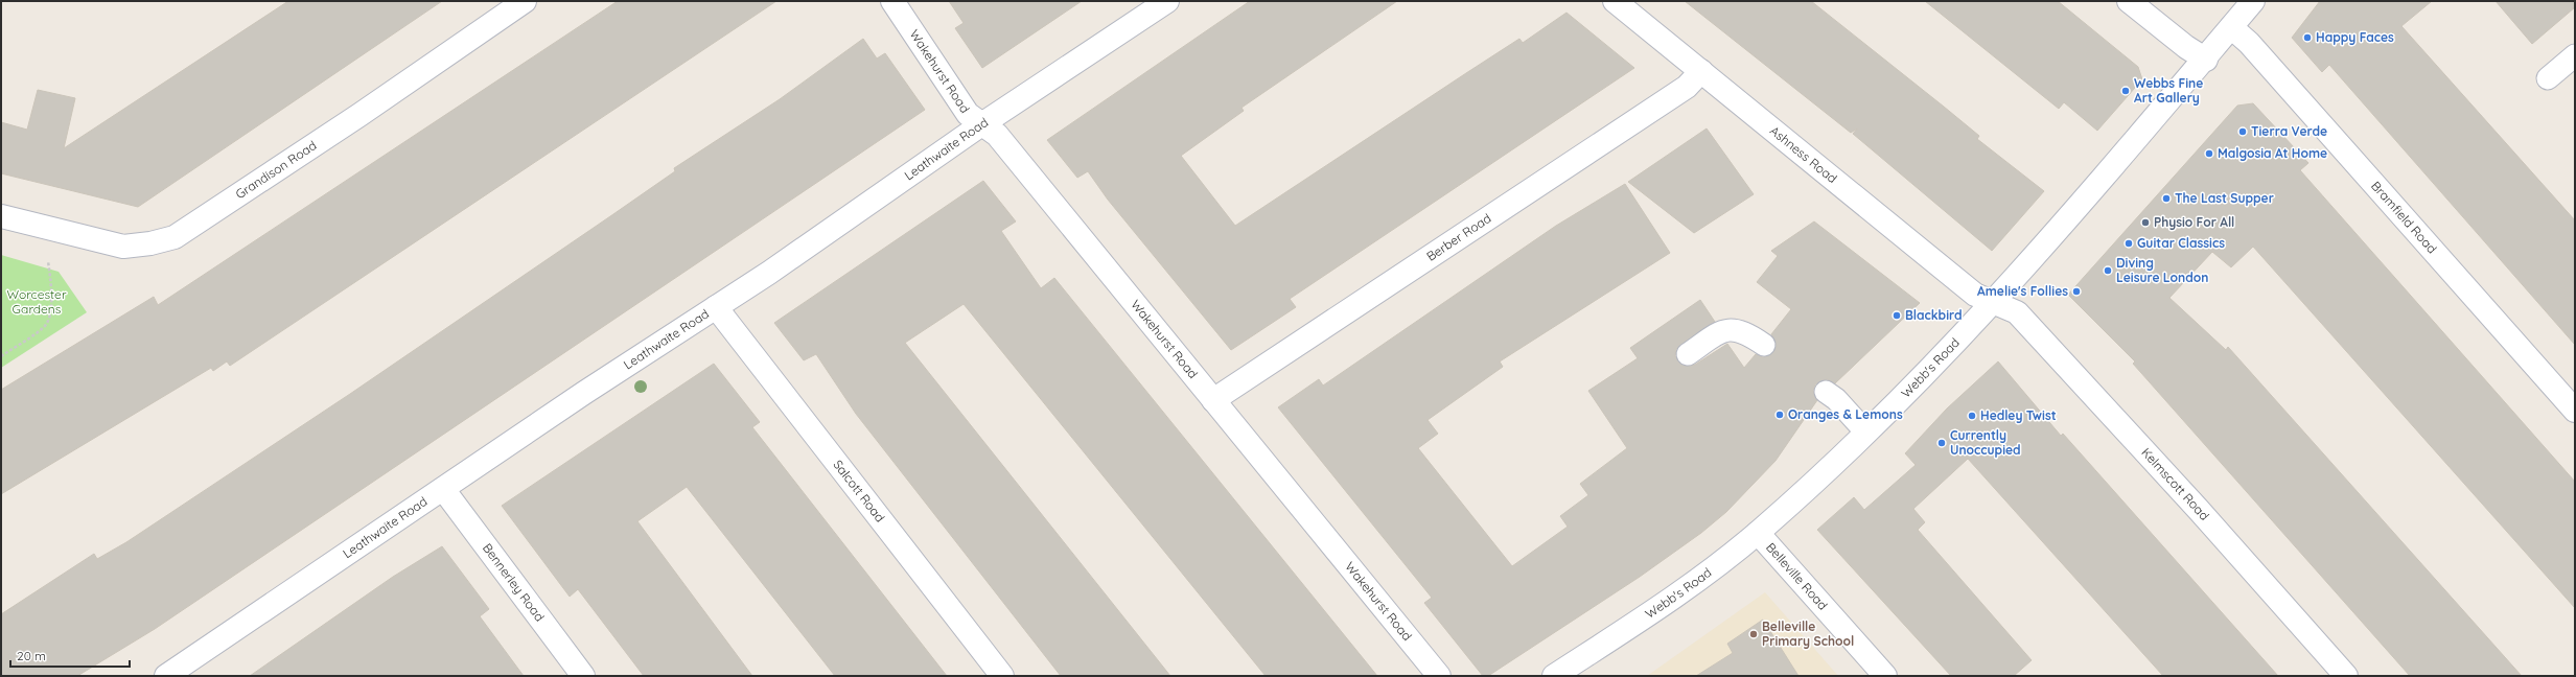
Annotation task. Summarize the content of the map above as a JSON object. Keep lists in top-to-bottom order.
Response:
{
  "streets": {
    "street": [
      "Wakehurst Road",
      "Leathwaite Road",
      "Ashness Road",
      "Grandison Road",
      "Bramfield Road",
      "Berber Road",
      "Webb's Road",
      "Kelmscott Road",
      "Salcott Road",
      "Belleville Road",
      "Bennerley Road"
    ]
  },
  "crossings": [
    ["Wakehurst Road", "Leathwaite Road"],
    ["Wakehurst Road", "Berber Road"],
    ["Leathwaite Road", "Salcott Road"],
    ["Leathwaite Road", "Bennerley Road"],
    ["Ashness Road", "Berber Road"],
    ["Ashness Road", "Webb's Road"],
    ["Ashness Road", "Kelmscott Road"],
    ["Bramfield Road", "Webb's Road"],
    ["Webb's Road", "Kelmscott Road"],
    ["Webb's Road", "Belleville Road"]
  ],
  "parks": ["Worcester Gardens"],
  "places": [
    "Happy Faces",
    "Webbs Fine Art Gallery",
    "Tierra Verde",
    "Malgosia At Home",
    "The Last Supper",
    "Physio For All",
    "Guitar Classics",
    "Diving Leisure London",
    "Amelie's Follies",
    "Blackbird",
    "Oranges & Lemons",
    "Hedley Twist",
    "Currently Unoccupied",
    "Belleville Primary School"
  ],
  "scale_bar": "20 m"
}
